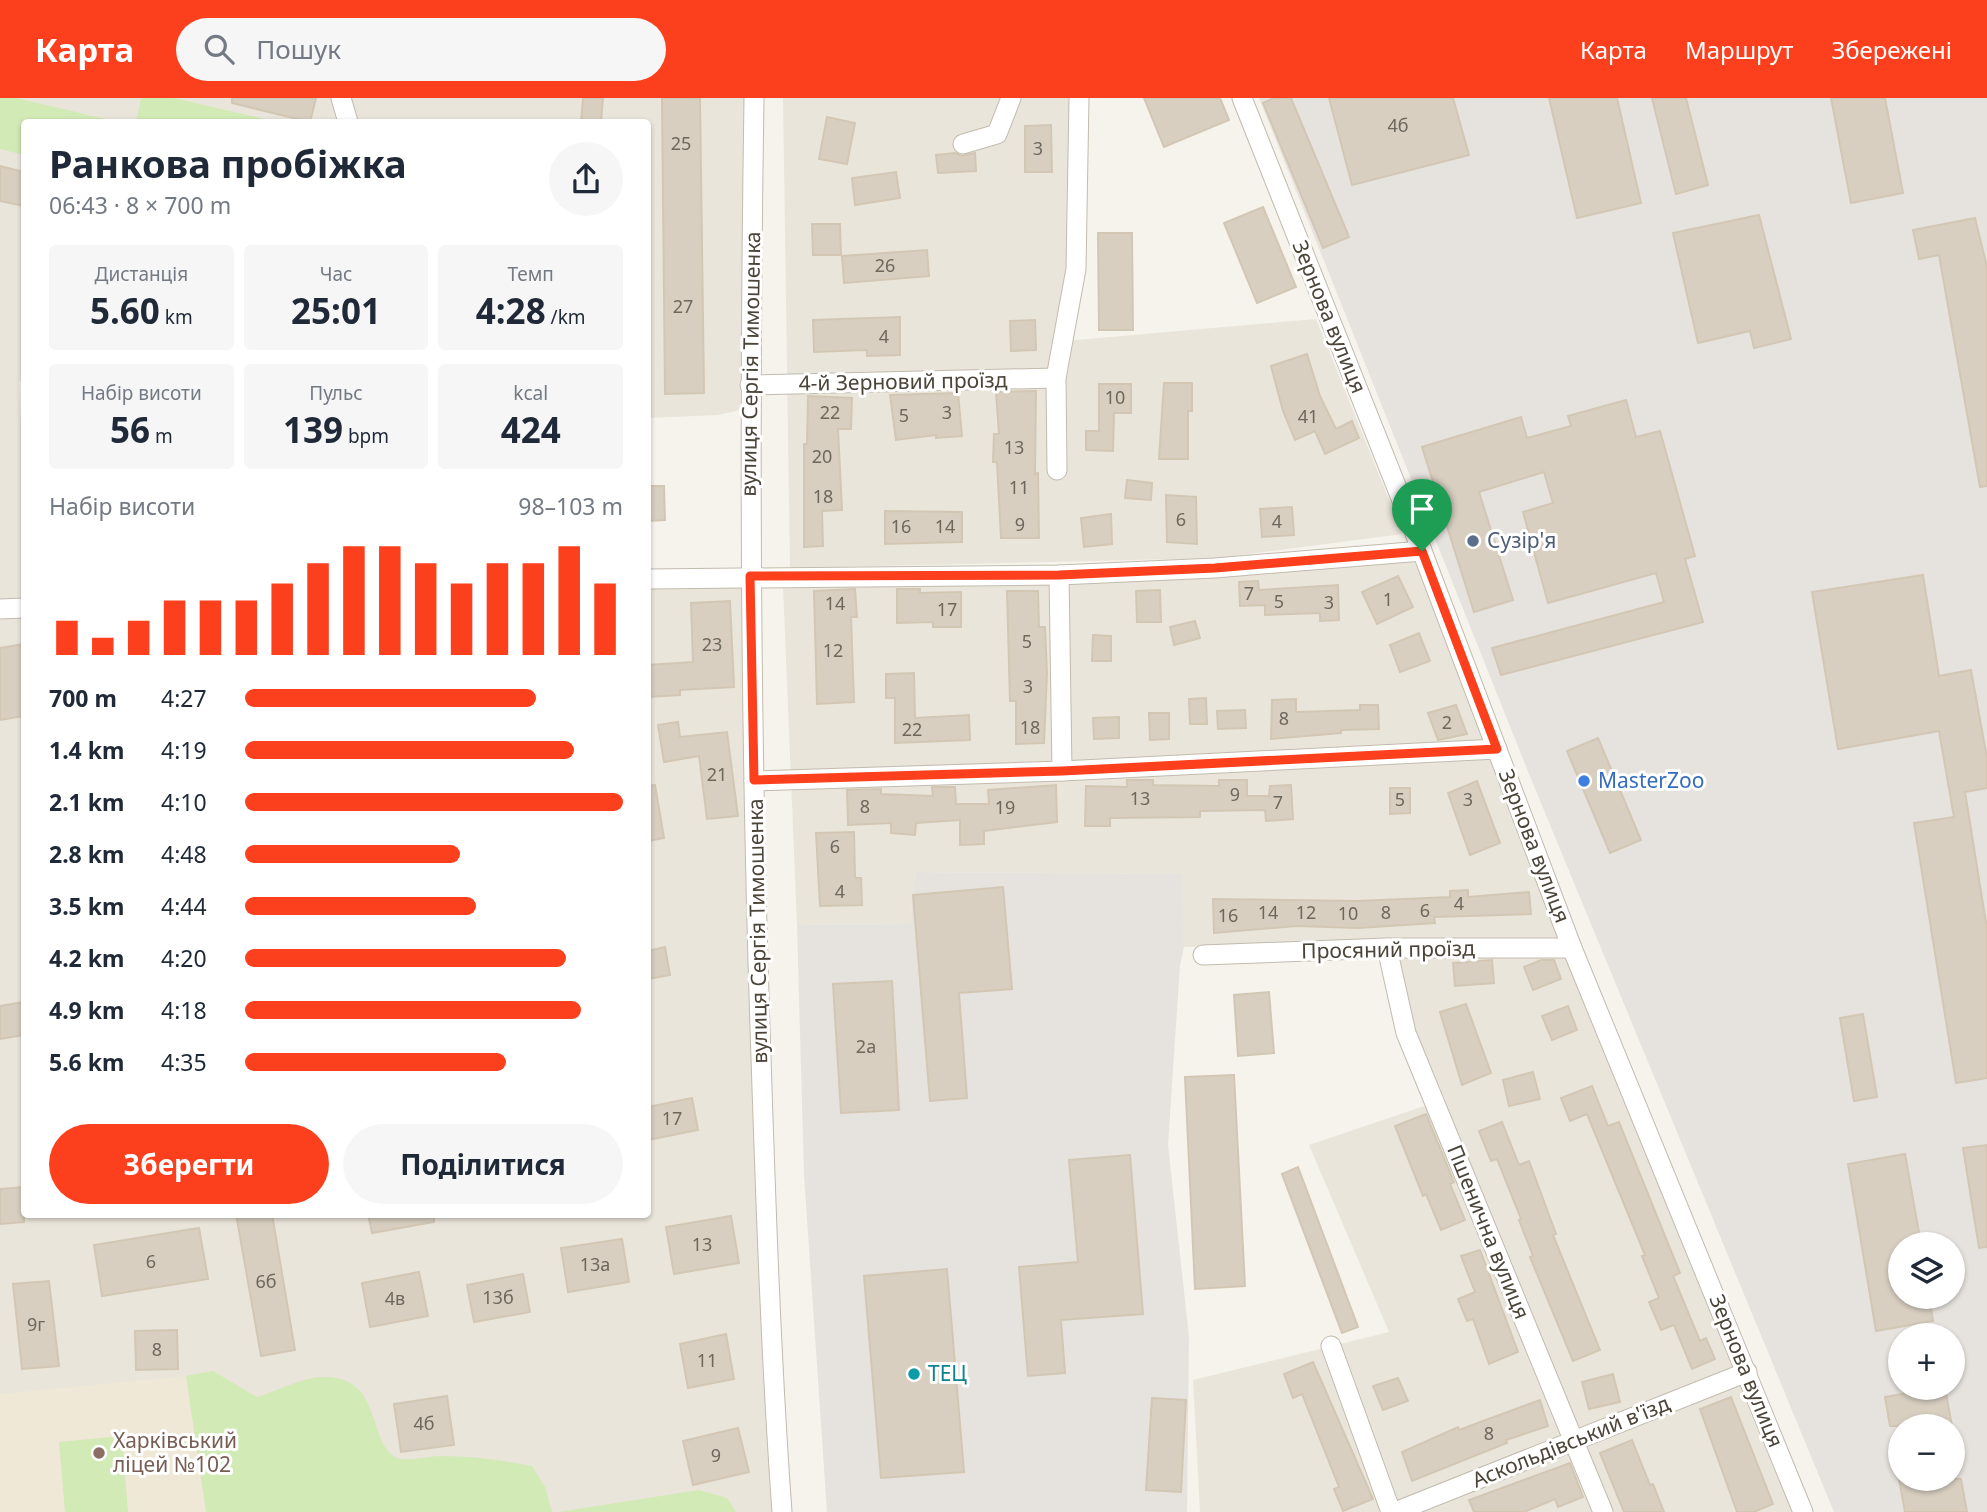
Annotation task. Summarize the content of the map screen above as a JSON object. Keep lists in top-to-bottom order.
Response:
{
  "streets": {
    "street": [
      "Зернова вулиця",
      "вулиця Сергія Тимошенка",
      "4-й Зерновий проїзд",
      "Просяний проїзд",
      "Пшенична вулиця",
      "Аскольдівський в'їзд"
    ]
  },
  "crossings": [
    ["Зернова вулиця", "Просяний проїзд"],
    ["Зернова вулиця", "Аскольдівський в'їзд"],
    ["вулиця Сергія Тимошенка", "4-й Зерновий проїзд"],
    ["Просяний проїзд", "Пшенична вулиця"],
    ["Пшенична вулиця", "Аскольдівський в'їзд"]
  ],
  "places": [
    "Сузір'я",
    "MasterZoo",
    "ТЕЦ",
    "Харківський ліцей №102"
  ],
  "house_numbers": [
    "4б",
    "25",
    "3",
    "26",
    "27",
    "4",
    "10",
    "22",
    "3",
    "5",
    "41",
    "13",
    "20",
    "11",
    "18",
    "6",
    "4",
    "9",
    "16",
    "14",
    "7",
    "1",
    "5",
    "3",
    "14",
    "17",
    "5",
    "23",
    "12",
    "3",
    "8",
    "2",
    "18",
    "22",
    "21",
    "9",
    "13",
    "5",
    "3",
    "7",
    "8",
    "19",
    "6",
    "4",
    "4",
    "6",
    "14",
    "12",
    "8",
    "10",
    "16",
    "2а",
    "17",
    "13",
    "6",
    "13а",
    "6б",
    "13б",
    "4в",
    "9г",
    "8",
    "11",
    "4б",
    "8",
    "9"
  ],
  "page": {
    "header": "Карта",
    "search": "Пошук",
    "nav": ["Карта", "Маршрут", "Збережені"],
    "heading": ["Ранкова пробіжка", "06:43 · 8 × 700 m"],
    "stats": [
      ["Дистанція", "5.60 km"],
      ["Час", "25:01"],
      ["Темп", "4:28 /km"],
      ["Набір висоти", "56 m"],
      ["Пульс", "139 bpm"],
      ["kcal", "424"]
    ],
    "chart": ["Набір висоти", "98–103 m"],
    "list": [
      {
        "name": "700 m",
        "note": "4:27"
      },
      {
        "name": "1.4 km",
        "note": "4:19"
      },
      {
        "name": "2.1 km",
        "note": "4:10"
      },
      {
        "name": "2.8 km",
        "note": "4:48"
      },
      {
        "name": "3.5 km",
        "note": "4:44"
      },
      {
        "name": "4.2 km",
        "note": "4:20"
      },
      {
        "name": "4.9 km",
        "note": "4:18"
      },
      {
        "name": "5.6 km",
        "note": "4:35"
      }
    ],
    "buttons": ["Зберегти", "Поділитися"],
    "map_buttons": ["+", "−"]
  }
}
